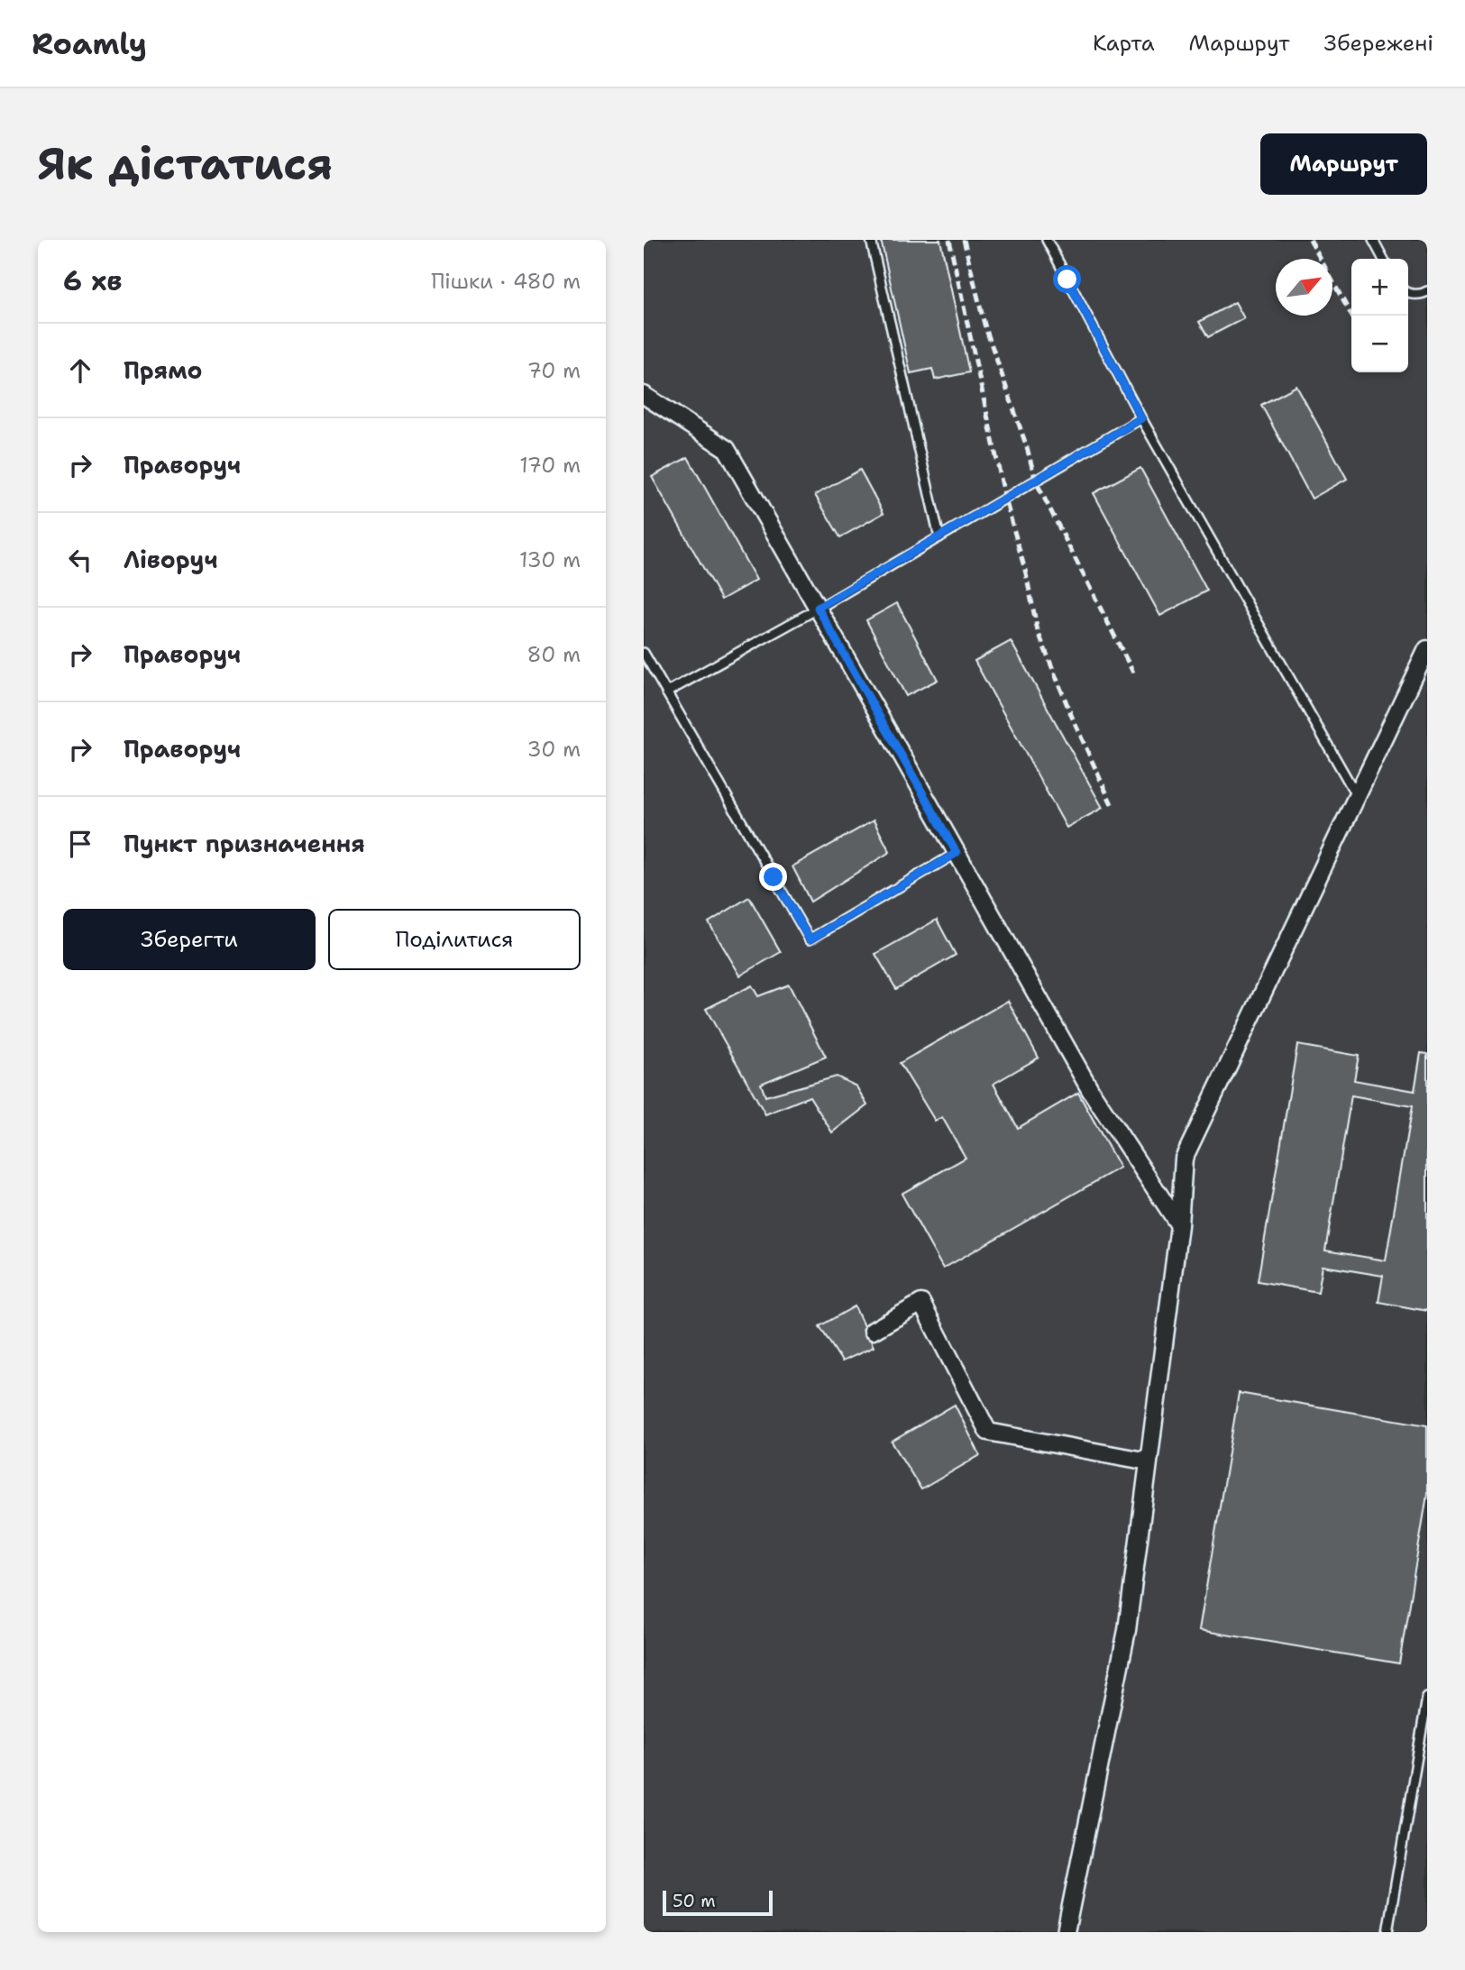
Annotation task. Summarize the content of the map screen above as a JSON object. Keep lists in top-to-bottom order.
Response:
{
  "scale_bar": "50 m",
  "north": "top right",
  "page": {
    "header": "Roamly",
    "nav": ["Карта", "Маршрут", "Збережені"],
    "buttons": [
      "Маршрут",
      ["Зберегти", "Поділитися"]
    ],
    "title": "Як дістатися",
    "heading": ["6 хв", "Пішки · 480 m"],
    "map_buttons": ["+", "−"],
    "list": [
      ["Прямо", "70 m"],
      ["Праворуч", "170 m"],
      ["Ліворуч", "130 m"],
      ["Праворуч", "80 m"],
      ["Праворуч", "30 m"],
      "Пункт призначення"
    ],
    "scale": "50 m"
  }
}
